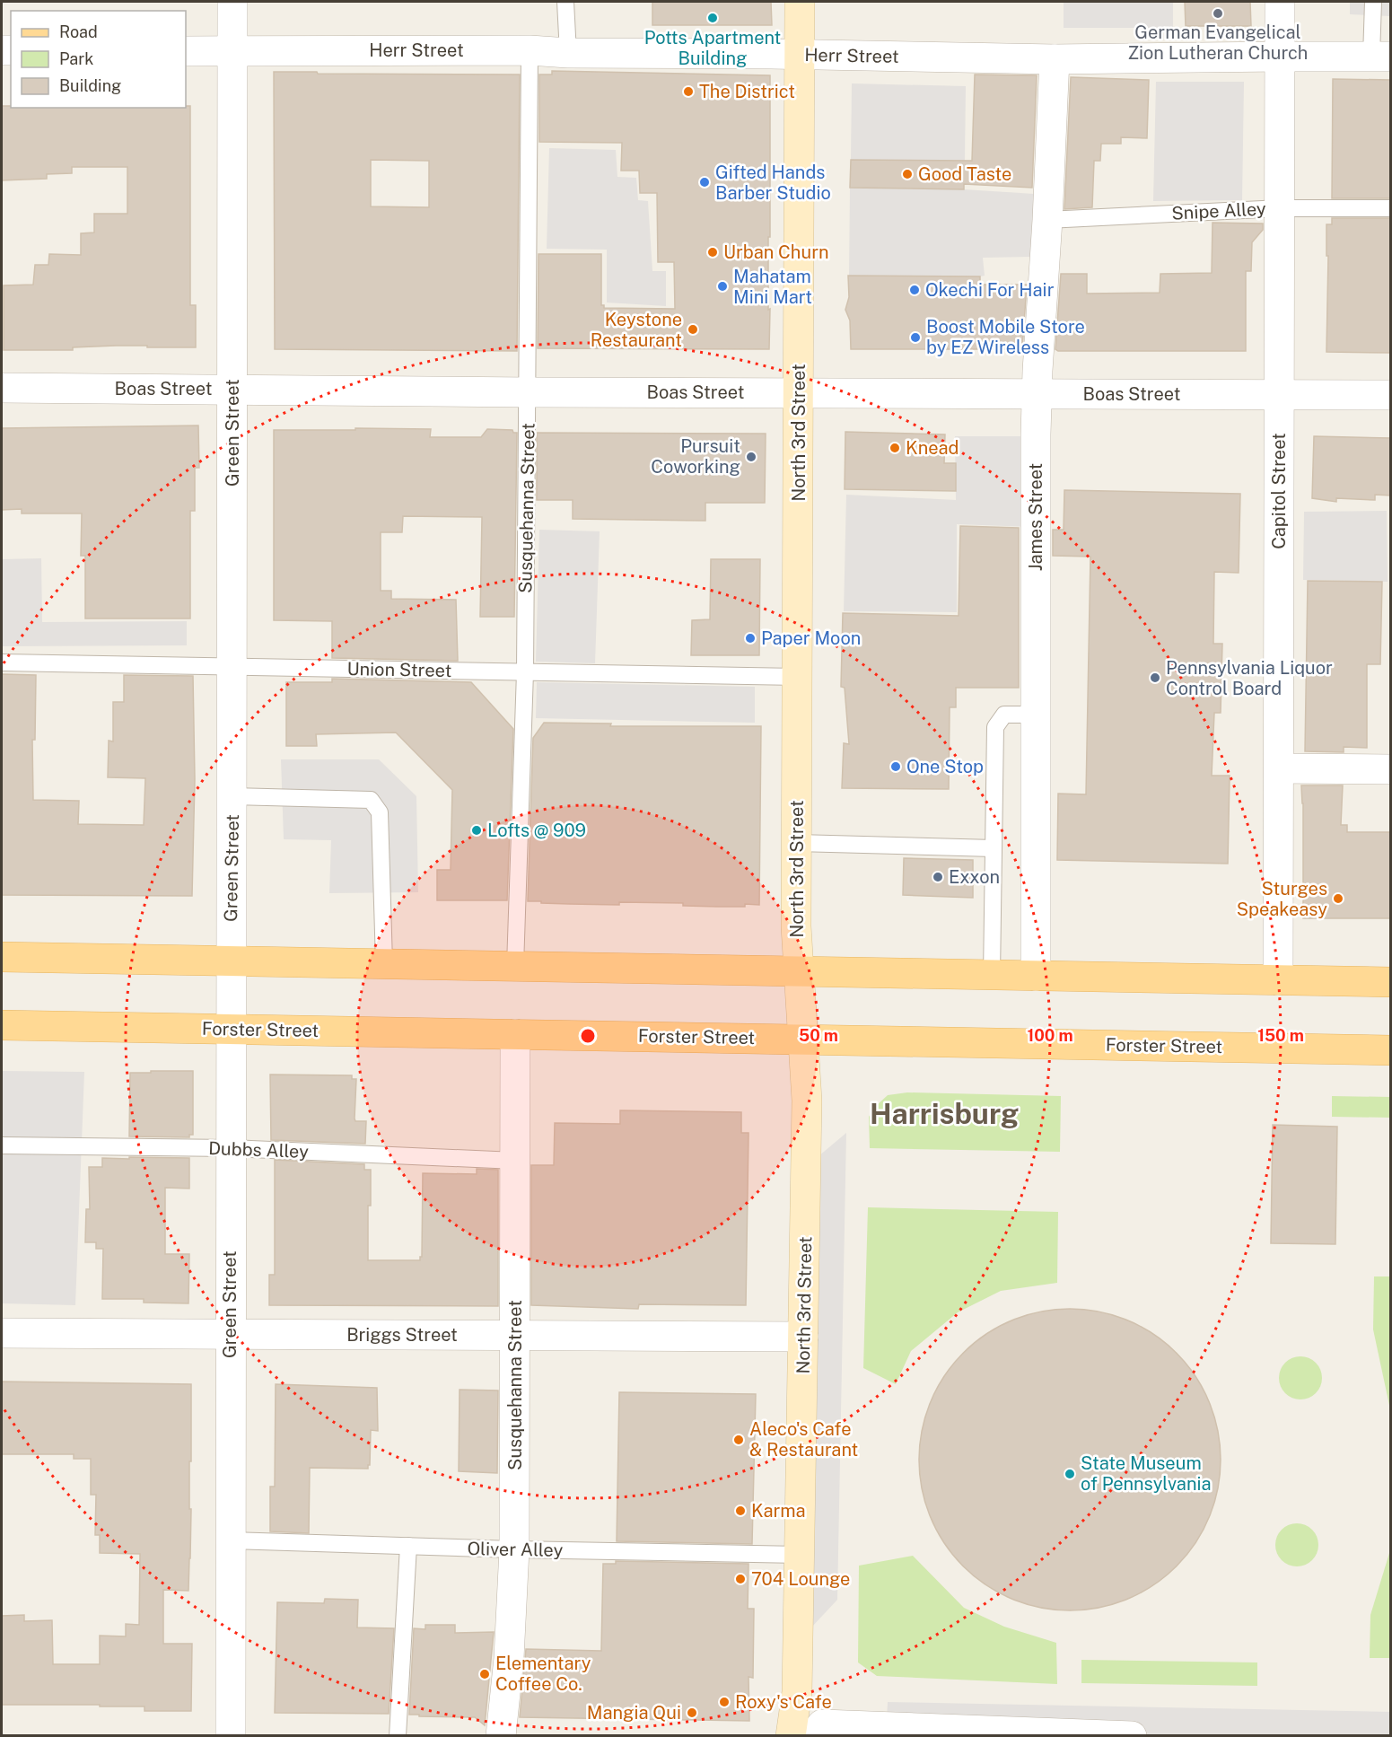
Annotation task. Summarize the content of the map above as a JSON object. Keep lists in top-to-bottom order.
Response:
{
  "streets": {
    "main road": ["North 3rd Street", "Forster Street"],
    "street": [
      "Herr Street",
      "Boas Street",
      "Green Street",
      "Capitol Street",
      "Susquehanna Street",
      "James Street",
      "Briggs Street"
    ],
    "lane": [
      "Snipe Alley",
      "Union Street",
      "Dubbs Alley",
      "Oliver Alley"
    ]
  },
  "crossings": [
    ["Herr Street", "Green Street"],
    ["Herr Street", "North 3rd Street"],
    ["Herr Street", "Capitol Street"],
    ["Herr Street", "Susquehanna Street"],
    ["Herr Street", "James Street"],
    ["Snipe Alley", "Capitol Street"],
    ["Snipe Alley", "James Street"],
    ["Boas Street", "Green Street"],
    ["Boas Street", "North 3rd Street"],
    ["Boas Street", "Capitol Street"],
    ["Boas Street", "Susquehanna Street"],
    ["Boas Street", "James Street"],
    ["Green Street", "Union Street"],
    ["Green Street", "Forster Street"],
    ["Green Street", "Dubbs Alley"],
    ["Green Street", "Briggs Street"],
    ["Green Street", "Oliver Alley"],
    ["North 3rd Street", "Union Street"],
    ["North 3rd Street", "Forster Street"],
    ["North 3rd Street", "Briggs Street"],
    ["North 3rd Street", "Oliver Alley"],
    ["Susquehanna Street", "Union Street"],
    ["Susquehanna Street", "Forster Street"],
    ["Susquehanna Street", "Dubbs Alley"],
    ["Susquehanna Street", "Briggs Street"],
    ["Susquehanna Street", "Oliver Alley"]
  ],
  "districts": ["Harrisburg"],
  "places": [
    "German Evangelical Zion Lutheran Church",
    "Potts Apartment Building",
    "The District",
    "Good Taste",
    "Gifted Hands Barber Studio",
    "Urban Churn",
    "Mahatam Mini Mart",
    "Okechi For Hair",
    "Keystone Restaurant",
    "Boost Mobile Store by EZ Wireless",
    "Knead",
    "Pursuit Coworking",
    "Paper Moon",
    "Pennsylvania Liquor Control Board",
    "One Stop",
    "Lofts @ 909",
    "Exxon",
    "Sturges Speakeasy",
    "Aleco's Cafe & Restaurant",
    "State Museum of Pennsylvania",
    "Karma",
    "704 Lounge",
    "Elementary Coffee Co.",
    "Roxy's Cafe",
    "Mangia Qui"
  ],
  "legend": ["Road", "Park", "Building"],
  "rings": ["50 m", "100 m", "150 m"]
}
